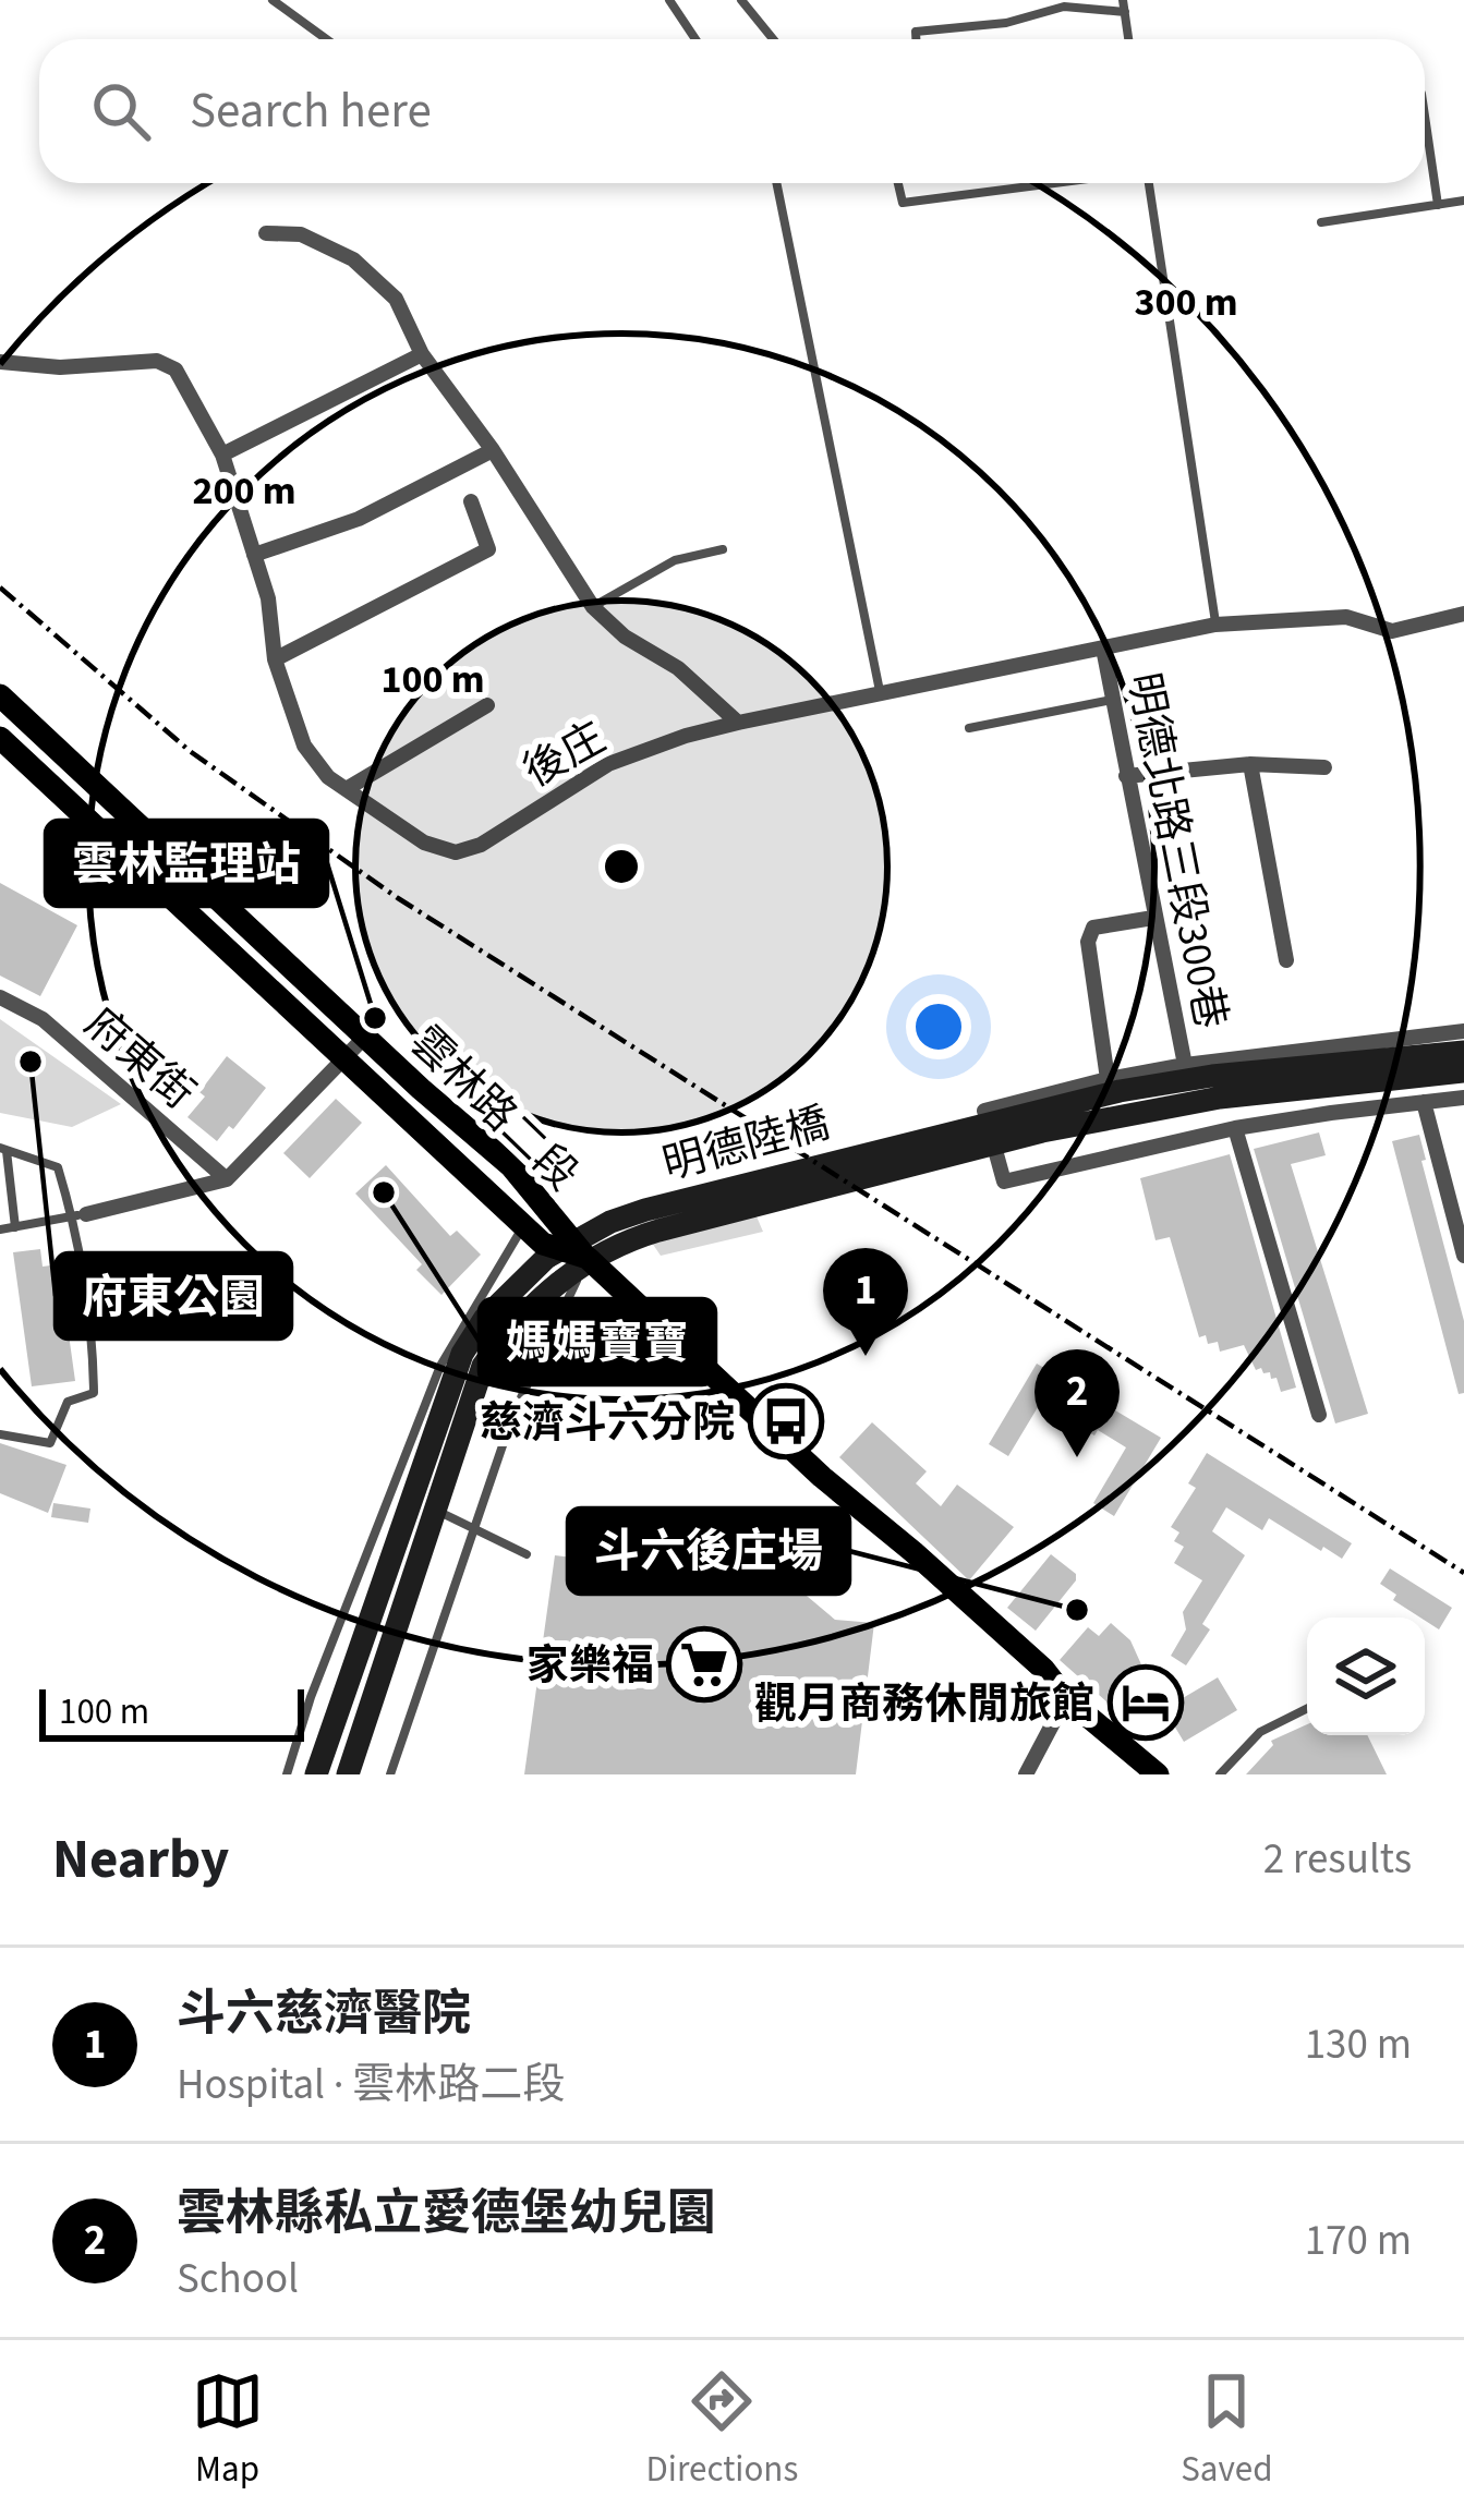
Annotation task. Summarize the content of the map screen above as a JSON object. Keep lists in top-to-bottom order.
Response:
{
  "streets": {
    "main road": ["雲林路二段", "明德陸橋"],
    "street": ["後庄", "明德北路三段300巷", "府東街"]
  },
  "crossings": [
    ["後庄", "明德北路三段300巷"]
  ],
  "places": {
    "other": [
      "雲林監理站",
      "府東公園",
      "媽媽寶寶",
      "斗六後庄場"
    ],
    "bus stop": ["慈濟斗六分院"],
    "supermarket": ["家樂福"],
    "hotel": ["觀月商務休閒旅館"]
  },
  "scale_bar": "100 m",
  "page": {
    "search": "Search here",
    "pins": ["1", "2"],
    "scale": "100 m",
    "heading": ["Nearby", "2 results"],
    "list": [
      {
        "mark": "1",
        "name": "斗六慈濟醫院",
        "note": "Hospital · 雲林路二段",
        "value": "130 m"
      },
      {
        "mark": "2",
        "name": "雲林縣私立愛德堡幼兒園",
        "note": "School",
        "value": "170 m"
      }
    ],
    "nav": ["Map", "Directions", "Saved"]
  },
  "rings": ["300 m", "200 m", "100 m"]
}
